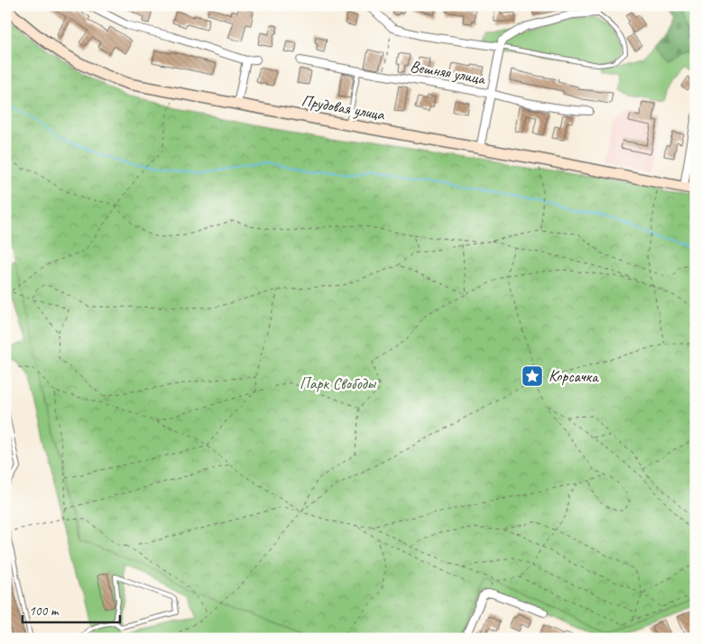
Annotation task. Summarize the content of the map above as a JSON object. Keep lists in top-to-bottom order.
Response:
{
  "streets": {
    "main road": ["Прудовая улица"],
    "street": ["Вешняя улица"]
  },
  "parks": ["Парк Свободы"],
  "places": {
    "place": ["Корсачка"]
  },
  "scale_bar": "100 m"
}
